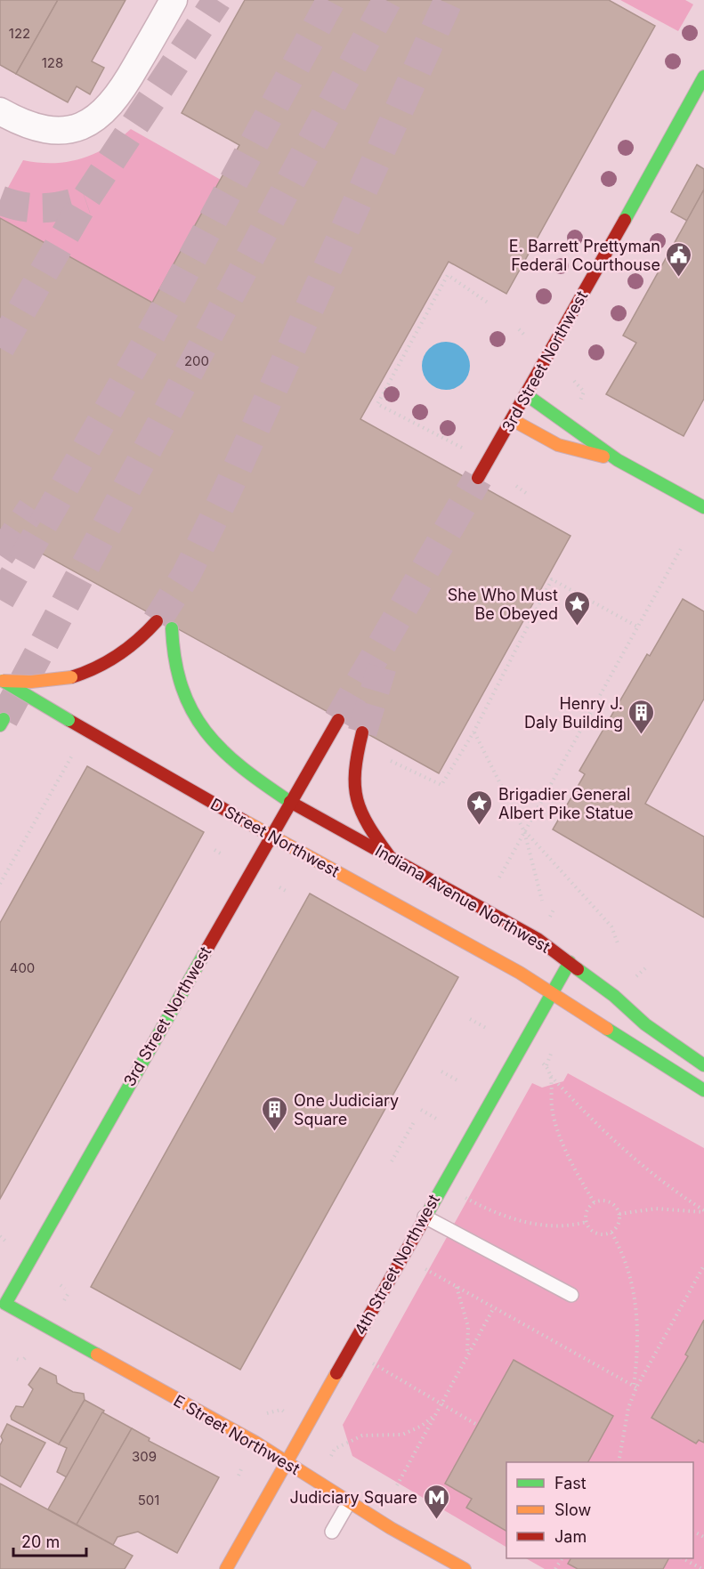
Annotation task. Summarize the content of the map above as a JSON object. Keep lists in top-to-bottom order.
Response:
{
  "streets": {
    "main road": [
      "3rd Street Northwest",
      "D Street Northwest",
      "Indiana Avenue Northwest",
      "4th Street Northwest",
      "E Street Northwest"
    ]
  },
  "crossings": [
    ["3rd Street Northwest", "D Street Northwest"],
    ["3rd Street Northwest", "Indiana Avenue Northwest"],
    ["3rd Street Northwest", "E Street Northwest"],
    ["D Street Northwest", "4th Street Northwest"],
    ["Indiana Avenue Northwest", "4th Street Northwest"],
    ["4th Street Northwest", "E Street Northwest"]
  ],
  "places": {
    "public building": ["E. Barrett Prettyman Federal Courthouse"],
    "place": ["She Who Must Be Obeyed", "Brigadier General Albert Pike Statue"],
    "building": ["Henry J. Daly Building", "One Judiciary Square"],
    "metro station": ["Judiciary Square"]
  },
  "house_numbers": [
    "122",
    "128",
    "200",
    "400",
    "309",
    "501"
  ],
  "legend": ["Fast", "Slow", "Jam"],
  "scale_bar": "20 m"
}
